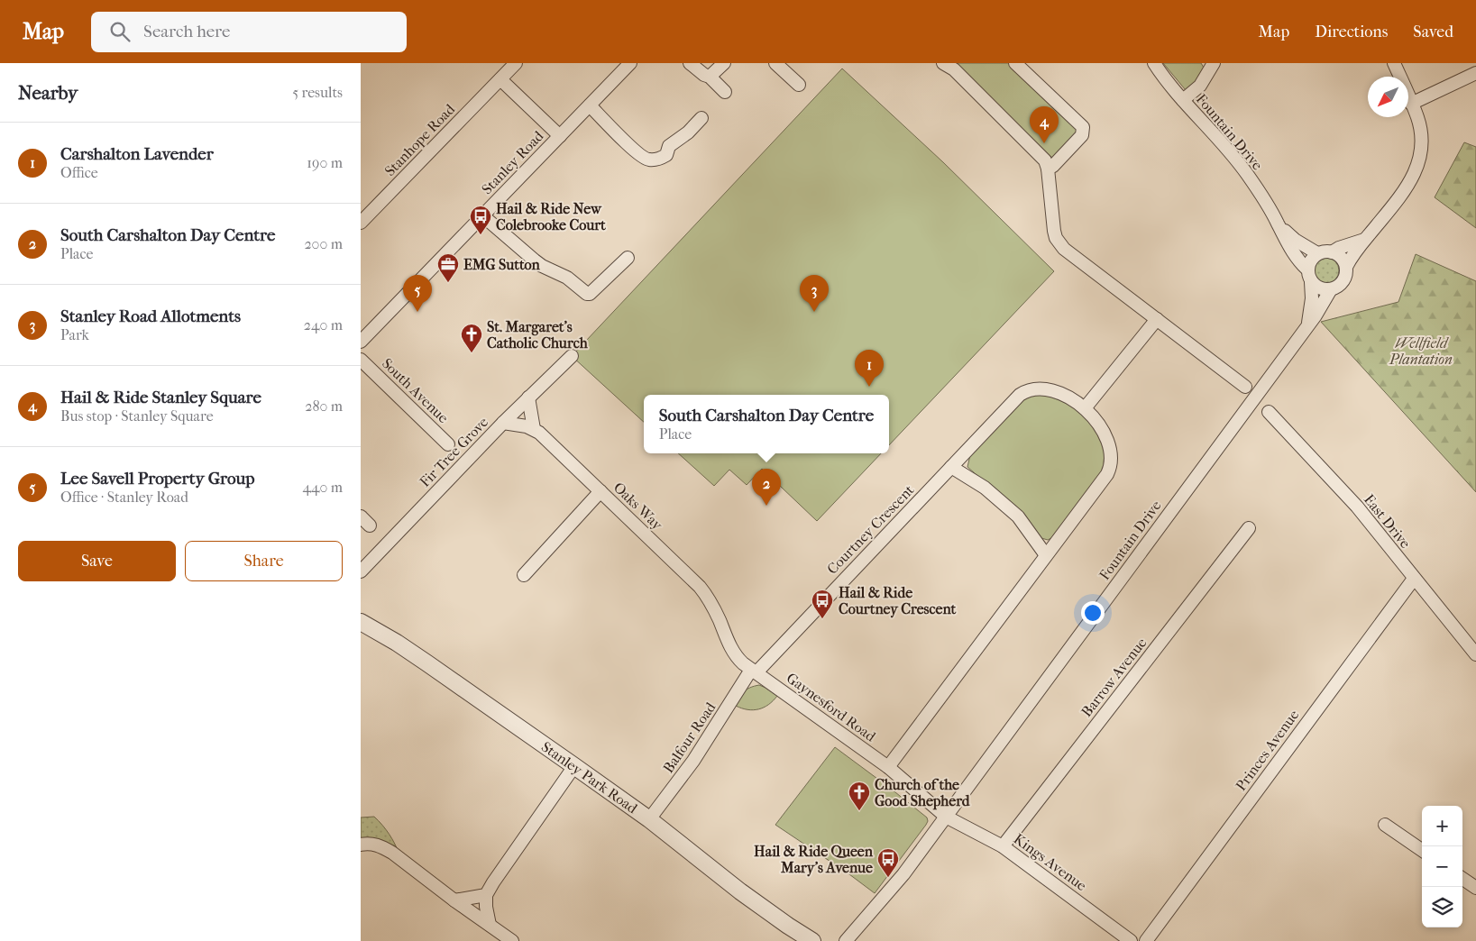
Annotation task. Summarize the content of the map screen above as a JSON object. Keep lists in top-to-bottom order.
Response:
{
  "streets": {
    "street": [
      "Fountain Drive",
      "Stanhope Road",
      "Stanley Road",
      "South Avenue",
      "Fir Tree Grove",
      "Oaks Way",
      "East Drive",
      "Courtney Crescent",
      "Barrow Avenue",
      "Gaynesford Road",
      "Balfour Road",
      "Princes Avenue",
      "Stanley Park Road",
      "Kings Avenue"
    ]
  },
  "crossings": [
    ["Fountain Drive", "Gaynesford Road"],
    ["Fountain Drive", "Kings Avenue"],
    ["Oaks Way", "Gaynesford Road"],
    ["East Drive", "Princes Avenue"],
    ["Courtney Crescent", "Gaynesford Road"],
    ["Courtney Crescent", "Balfour Road"],
    ["Barrow Avenue", "Kings Avenue"],
    ["Gaynesford Road", "Balfour Road"],
    ["Gaynesford Road", "Kings Avenue"],
    ["Balfour Road", "Stanley Park Road"]
  ],
  "parks": ["Wellfield Plantation"],
  "places": {
    "bus stop": ["Hail & Ride New Colebrooke Court", "Hail & Ride Courtney Crescent", "Hail & Ride Queen Mary's Avenue"],
    "office": ["EMG Sutton"],
    "church": ["St. Margaret's Catholic Church", "Church of the Good Shepherd"]
  },
  "north": "bottom left",
  "page": {
    "header": "Map",
    "search": "Search here",
    "nav": ["Map", "Directions", "Saved"],
    "heading": ["Nearby", "5 results"],
    "pins": [
      "4",
      "3",
      "5",
      "1",
      "2"
    ],
    "list": [
      {
        "mark": "1",
        "name": "Carshalton Lavender",
        "note": "Office",
        "value": "190 m"
      },
      {
        "mark": "2",
        "name": "South Carshalton Day Centre",
        "note": "Place",
        "value": "200 m"
      },
      {
        "mark": "3",
        "name": "Stanley Road Allotments",
        "note": "Park",
        "value": "240 m"
      },
      {
        "mark": "4",
        "name": "Hail & Ride Stanley Square",
        "note": "Bus stop · Stanley Square",
        "value": "280 m"
      },
      {
        "mark": "5",
        "name": "Lee Savell Property Group",
        "note": "Office · Stanley Road",
        "value": "440 m"
      }
    ],
    "popup": ["South Carshalton Day Centre", "Place"],
    "buttons": ["Save", "Share"],
    "map_buttons": ["+", "−"]
  }
}
